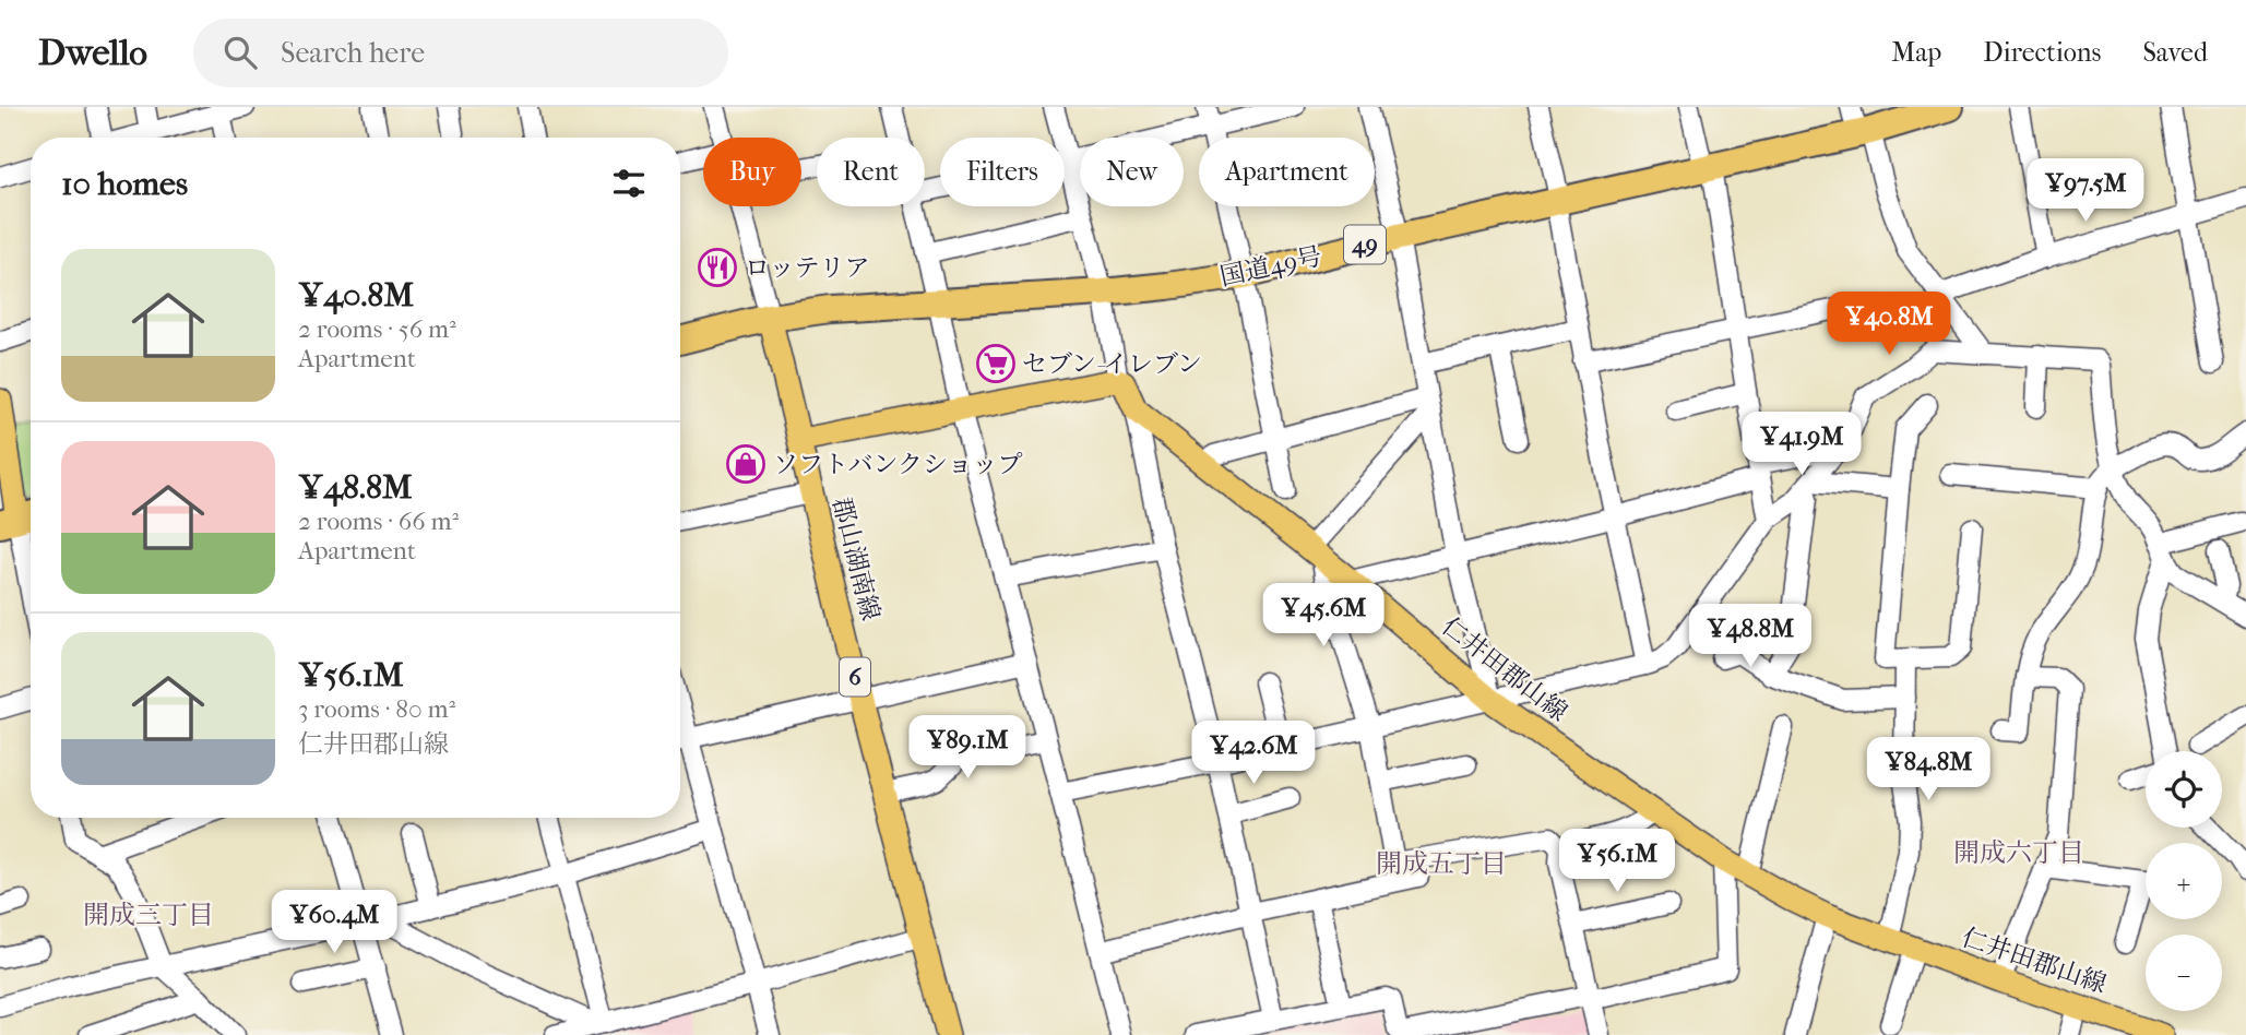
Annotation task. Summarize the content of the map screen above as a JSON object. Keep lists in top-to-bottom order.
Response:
{
  "streets": {
    "highway": ["49", "国道49号"],
    "main road": ["郡山湖南線", "仁井田郡山線", "6"]
  },
  "crossings": [
    ["国道49号", "郡山湖南線"]
  ],
  "districts": ["開成六丁目", "開成五丁目", "開成三丁目"],
  "places": {
    "restaurant": ["ロッテリア"],
    "supermarket": ["セブン-イレブン"],
    "shop": ["ソフトバンクショップ"]
  },
  "page": {
    "header": "Dwello",
    "search": "Search here",
    "nav": ["Map", "Directions", "Saved"],
    "chip": [
      "Buy",
      "Rent",
      "Filters",
      "New",
      "Apartment"
    ],
    "heading": "10 homes",
    "price": [
      "¥97.5M",
      "¥40.8M",
      "¥41.9M",
      "¥45.6M",
      "¥48.8M",
      "¥89.1M",
      "¥42.6M",
      "¥84.8M",
      "¥56.1M",
      "¥60.4M"
    ],
    "list": [
      {
        "name": "¥40.8M",
        "note": "2 rooms · 56 m² · Apartment"
      },
      {
        "name": "¥48.8M",
        "note": "2 rooms · 66 m² · Apartment"
      },
      {
        "name": "¥56.1M",
        "note": "3 rooms · 80 m² · 仁井田郡山線"
      }
    ],
    "map_buttons": ["+", "−"]
  }
}
